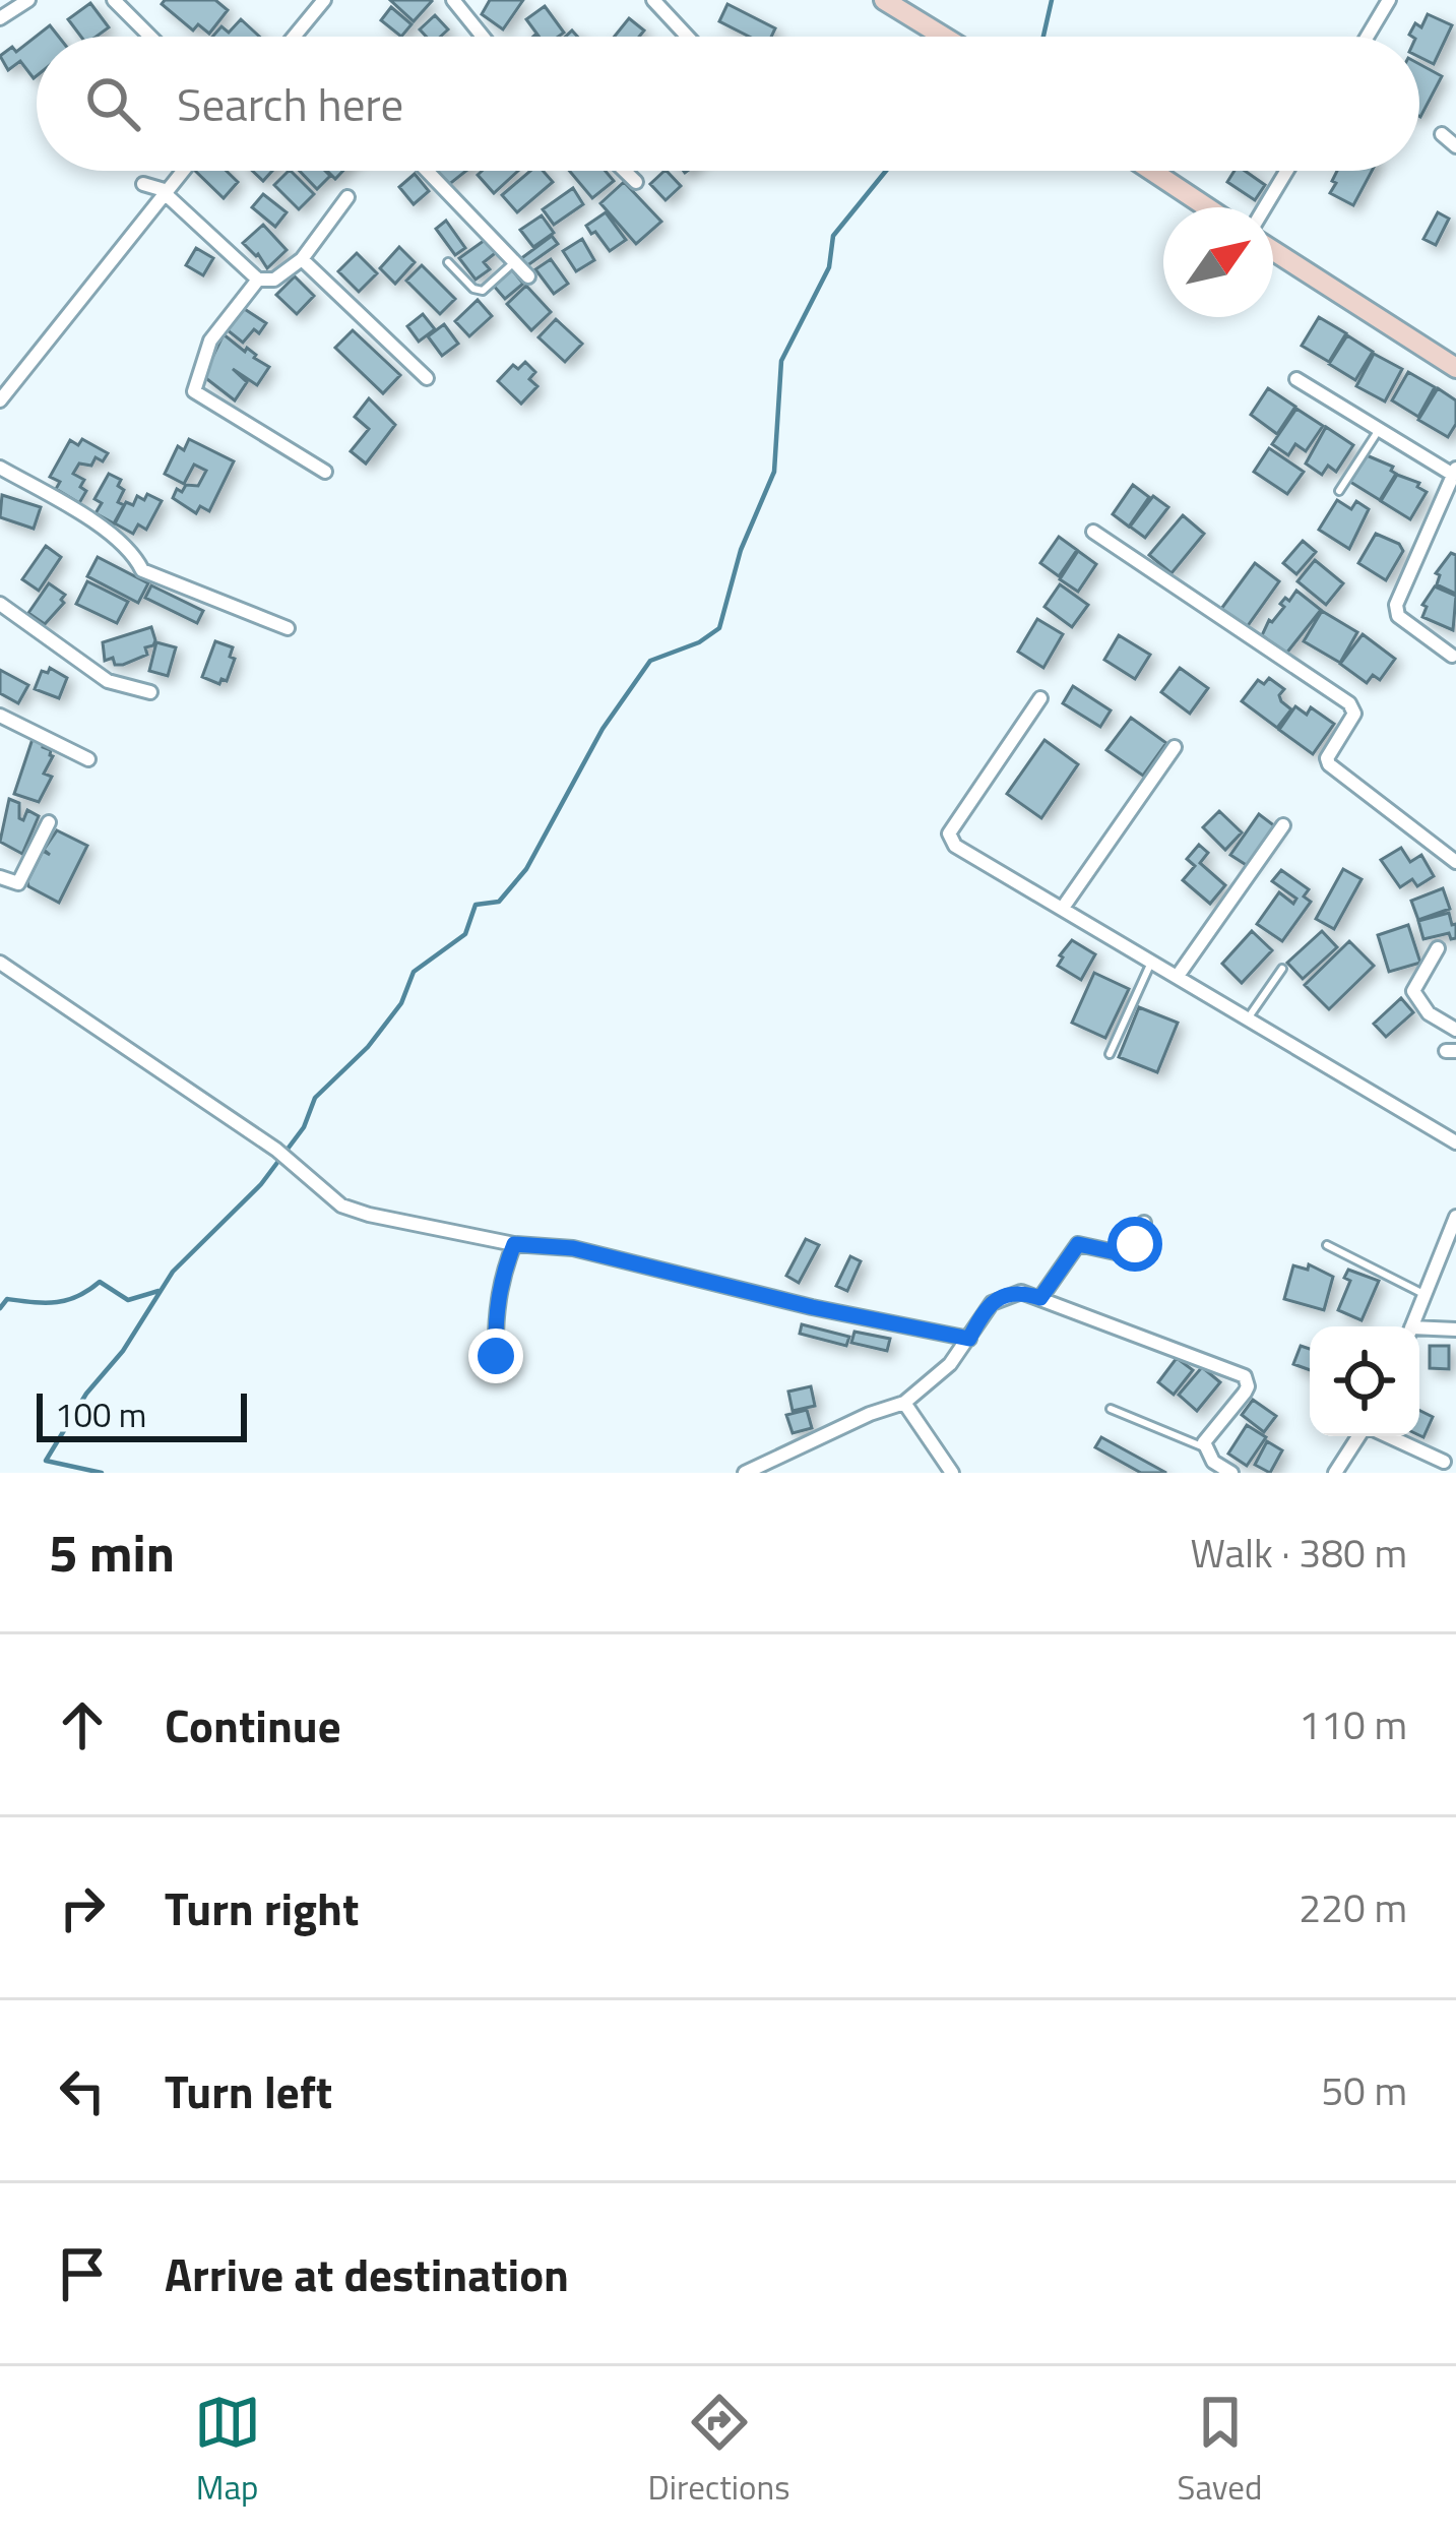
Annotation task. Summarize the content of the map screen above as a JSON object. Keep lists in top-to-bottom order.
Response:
{
  "scale_bar": "100 m",
  "north": "top right",
  "page": {
    "search": "Search here",
    "scale": "100 m",
    "heading": ["5 min", "Walk · 380 m"],
    "list": [
      ["Continue", "110 m"],
      ["Turn right", "220 m"],
      ["Turn left", "50 m"],
      "Arrive at destination"
    ],
    "nav": ["Map", "Directions", "Saved"]
  }
}
